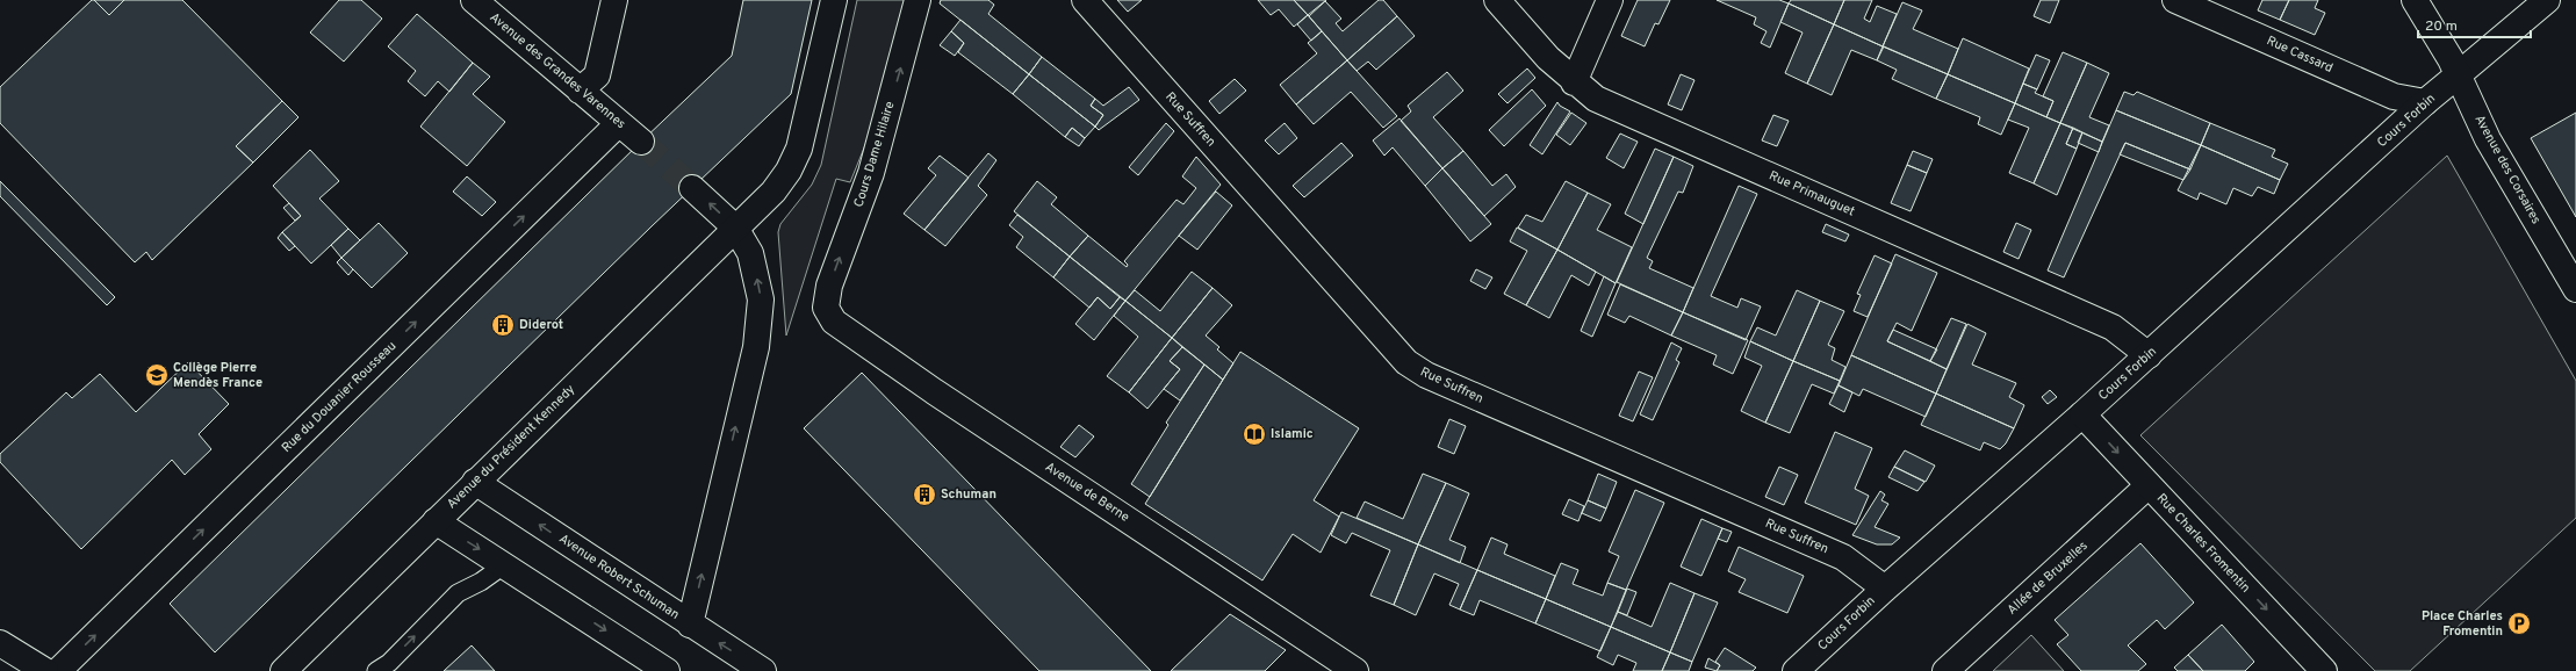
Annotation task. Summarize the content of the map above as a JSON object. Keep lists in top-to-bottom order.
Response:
{
  "streets": {
    "street": [
      "Rue Cassard",
      "Avenue des Grandes Varennes",
      "Rue Suffren",
      "Cours Forbin",
      "Cours Dame Hilaire",
      "Avenue des Corsaires",
      "Rue Primauguet",
      "Rue du Douanier Rousseau",
      "Avenue du Président Kennedy",
      "Avenue de Berne",
      "Rue Charles Fromentin",
      "Avenue Robert Schuman",
      "Allée de Bruxelles"
    ]
  },
  "crossings": [
    ["Rue Cassard", "Cours Forbin"],
    ["Avenue des Grandes Varennes", "Rue du Douanier Rousseau"],
    ["Rue Suffren", "Cours Forbin"],
    ["Cours Forbin", "Avenue des Corsaires"],
    ["Cours Forbin", "Rue Primauguet"],
    ["Cours Forbin", "Rue Charles Fromentin"],
    ["Cours Dame Hilaire", "Avenue de Berne"],
    ["Avenue du Président Kennedy", "Avenue Robert Schuman"],
    ["Rue Charles Fromentin", "Allée de Bruxelles"]
  ],
  "one_way": ["Rue du Douanier Rousseau", "Rue Charles Fromentin"],
  "places": {
    "building": ["Diderot", "Schuman"],
    "school or university": ["Collège Pierre Mendès France"],
    "library": ["Islamic"],
    "parking": ["Place Charles Fromentin"]
  },
  "scale_bar": "20 m"
}
